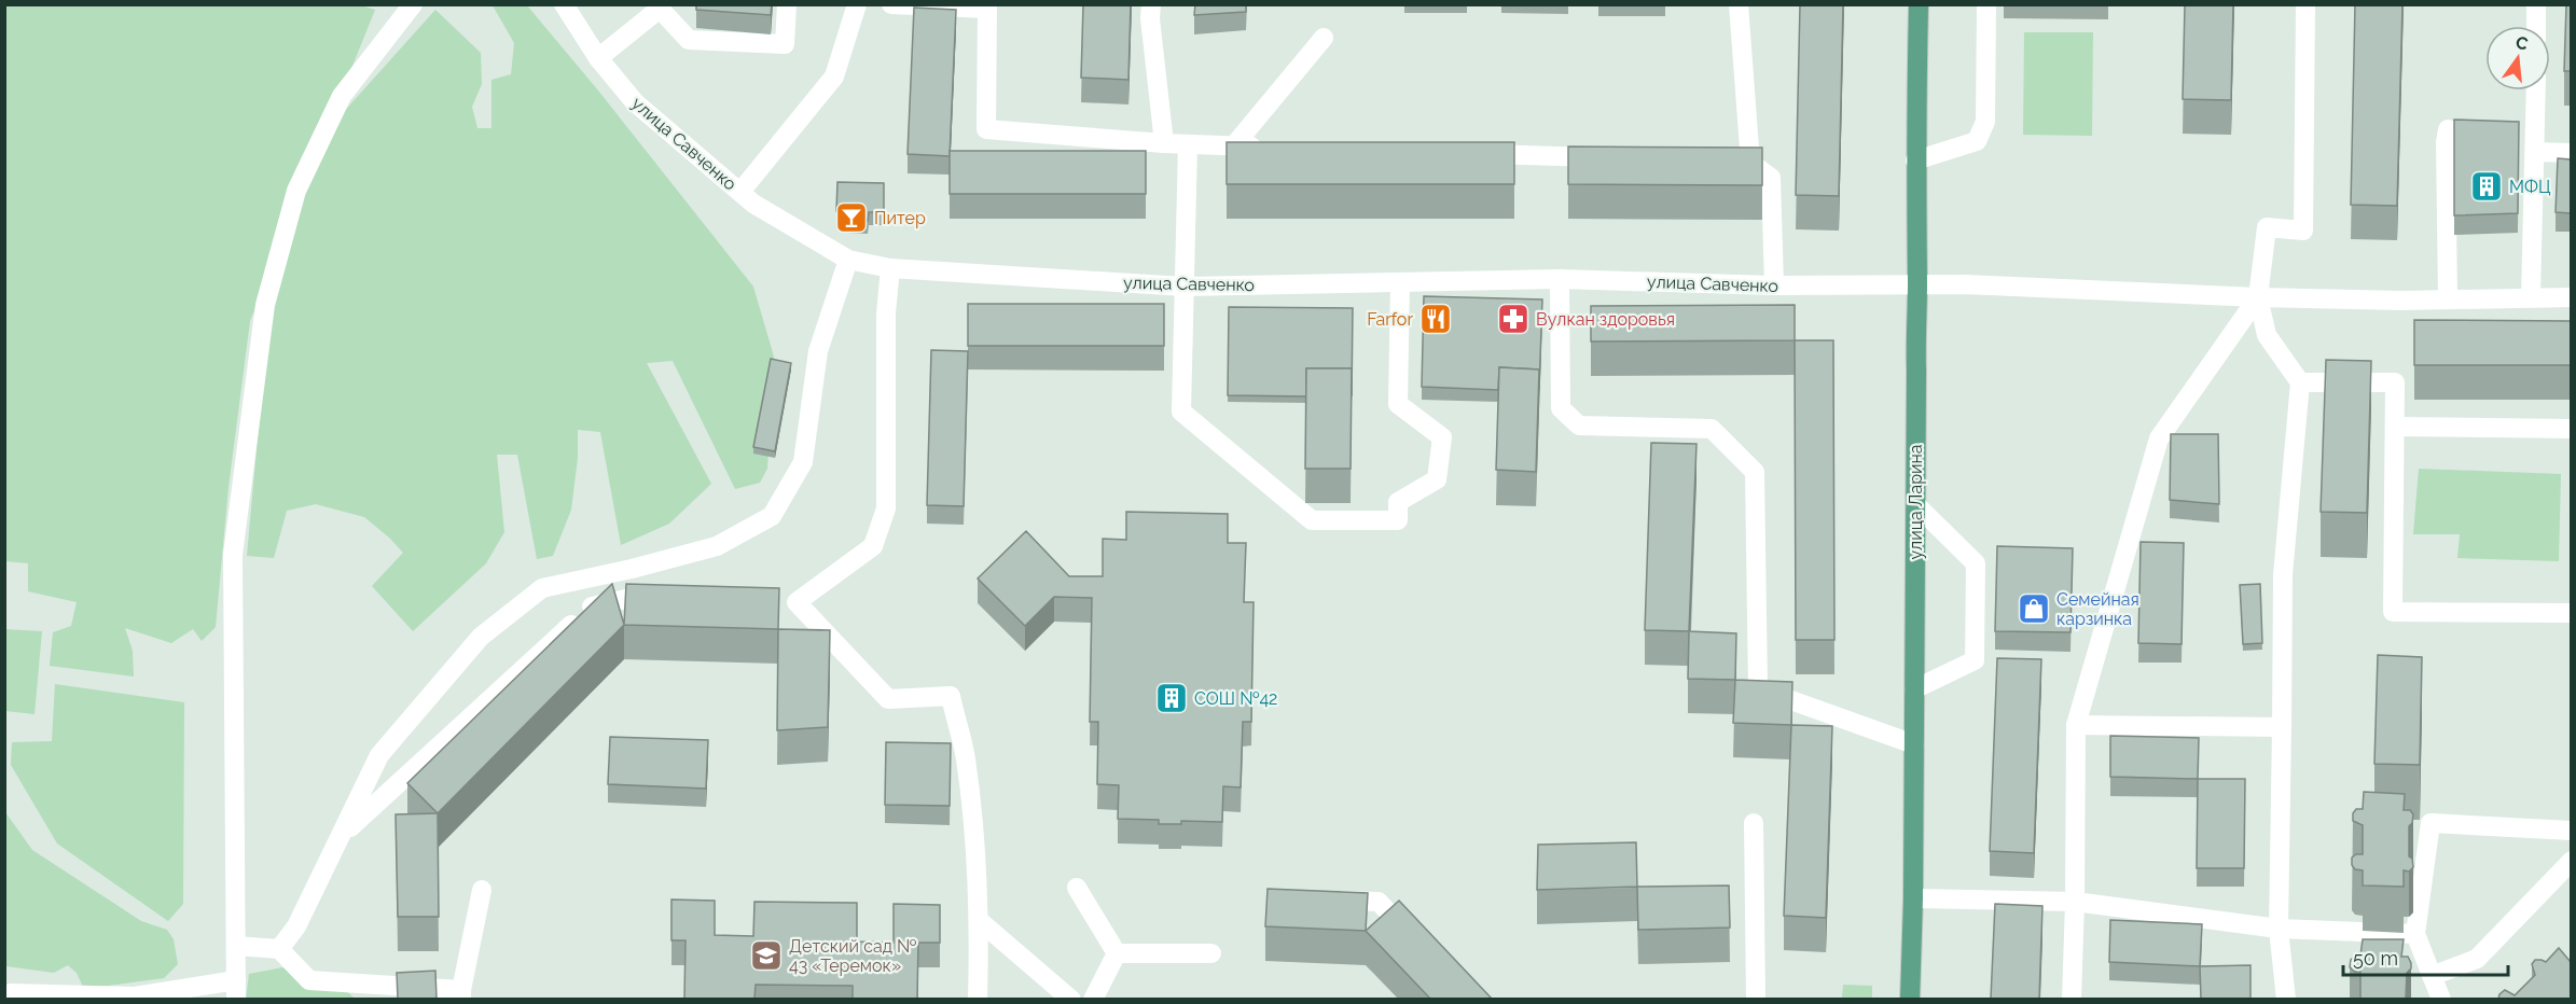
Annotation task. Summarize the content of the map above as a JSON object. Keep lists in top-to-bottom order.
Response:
{
  "streets": {
    "main road": ["улица Ларина"],
    "street": ["улица Савченко"]
  },
  "crossings": [
    ["улица Савченко", "улица Ларина"]
  ],
  "places": {
    "building": ["МФЦ", "СОШ №42"],
    "bar": ["Питер"],
    "restaurant": ["Farfor"],
    "pharmacy": ["Вулкан здоровья"],
    "shop": ["Семейная карзинка"],
    "school or university": ["Детский сад № 43 «Теремок»"]
  },
  "scale_bar": "50 m",
  "north": "top"
}
